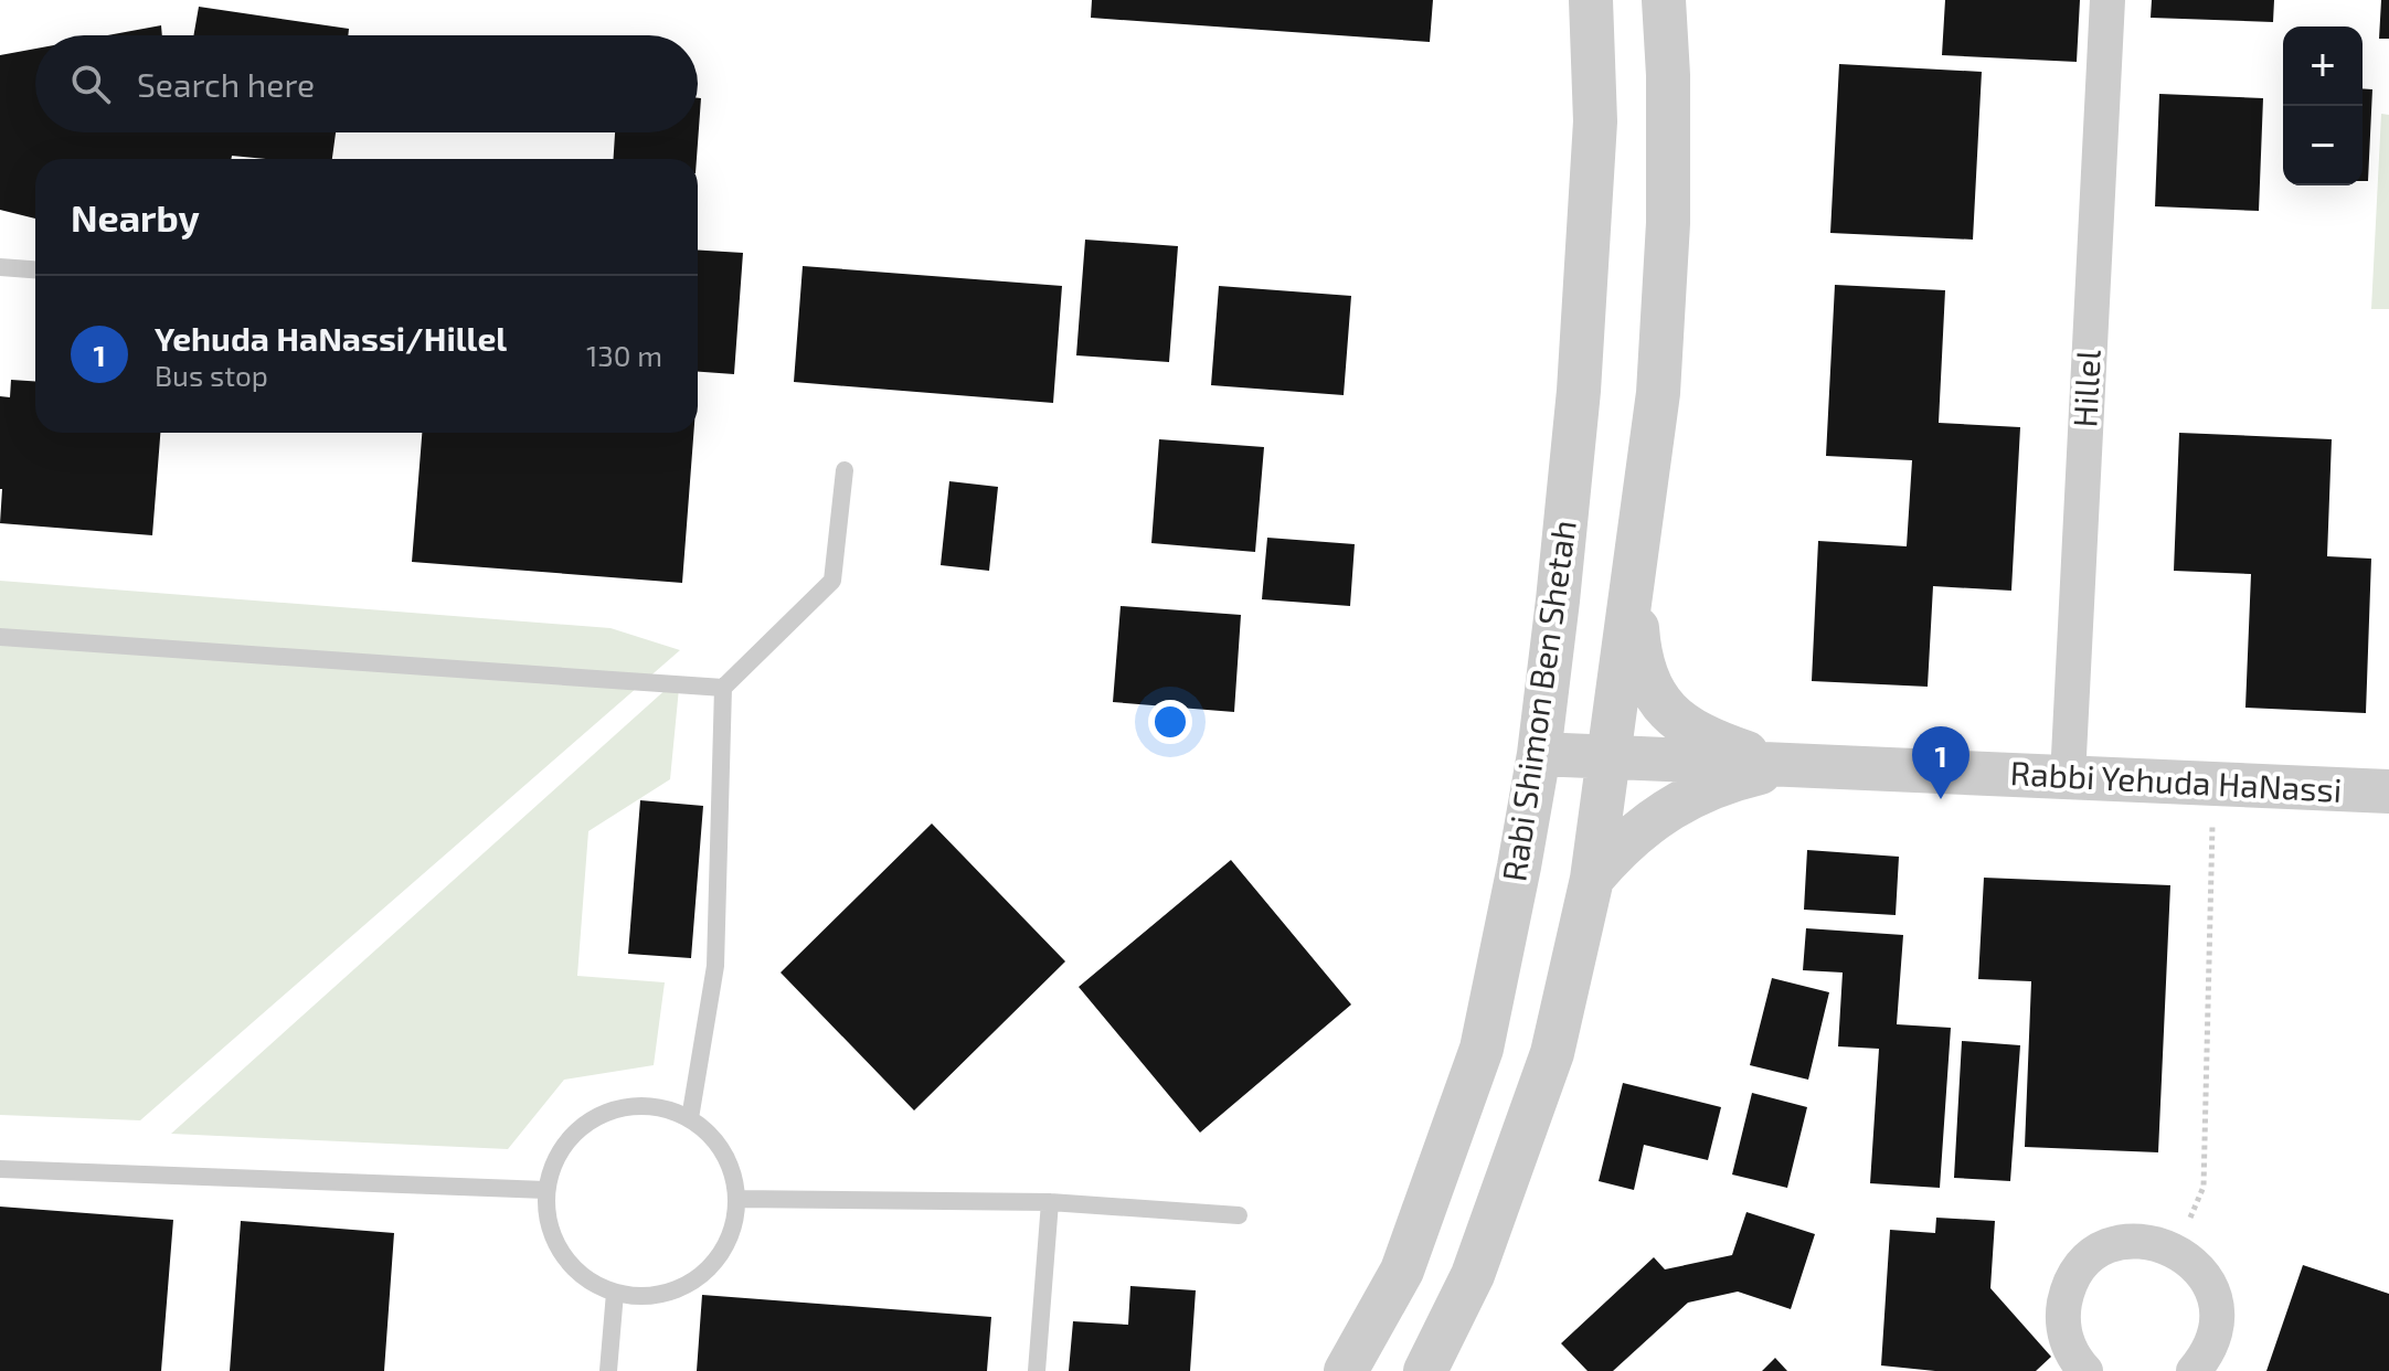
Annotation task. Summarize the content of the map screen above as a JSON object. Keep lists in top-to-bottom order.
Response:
{
  "streets": {
    "street": ["Hillel", "Rabi Shimon Ben Shetah", "Rabbi Yehuda HaNassi"]
  },
  "crossings": [
    ["Hillel", "Rabbi Yehuda HaNassi"],
    ["Rabi Shimon Ben Shetah", "Rabbi Yehuda HaNassi"]
  ],
  "page": {
    "map_buttons": ["+", "−"],
    "search": "Search here",
    "heading": "Nearby",
    "list": [
      {
        "mark": "1",
        "name": "Yehuda HaNassi/Hillel",
        "note": "Bus stop",
        "value": "130 m"
      }
    ],
    "pins": "1"
  }
}
